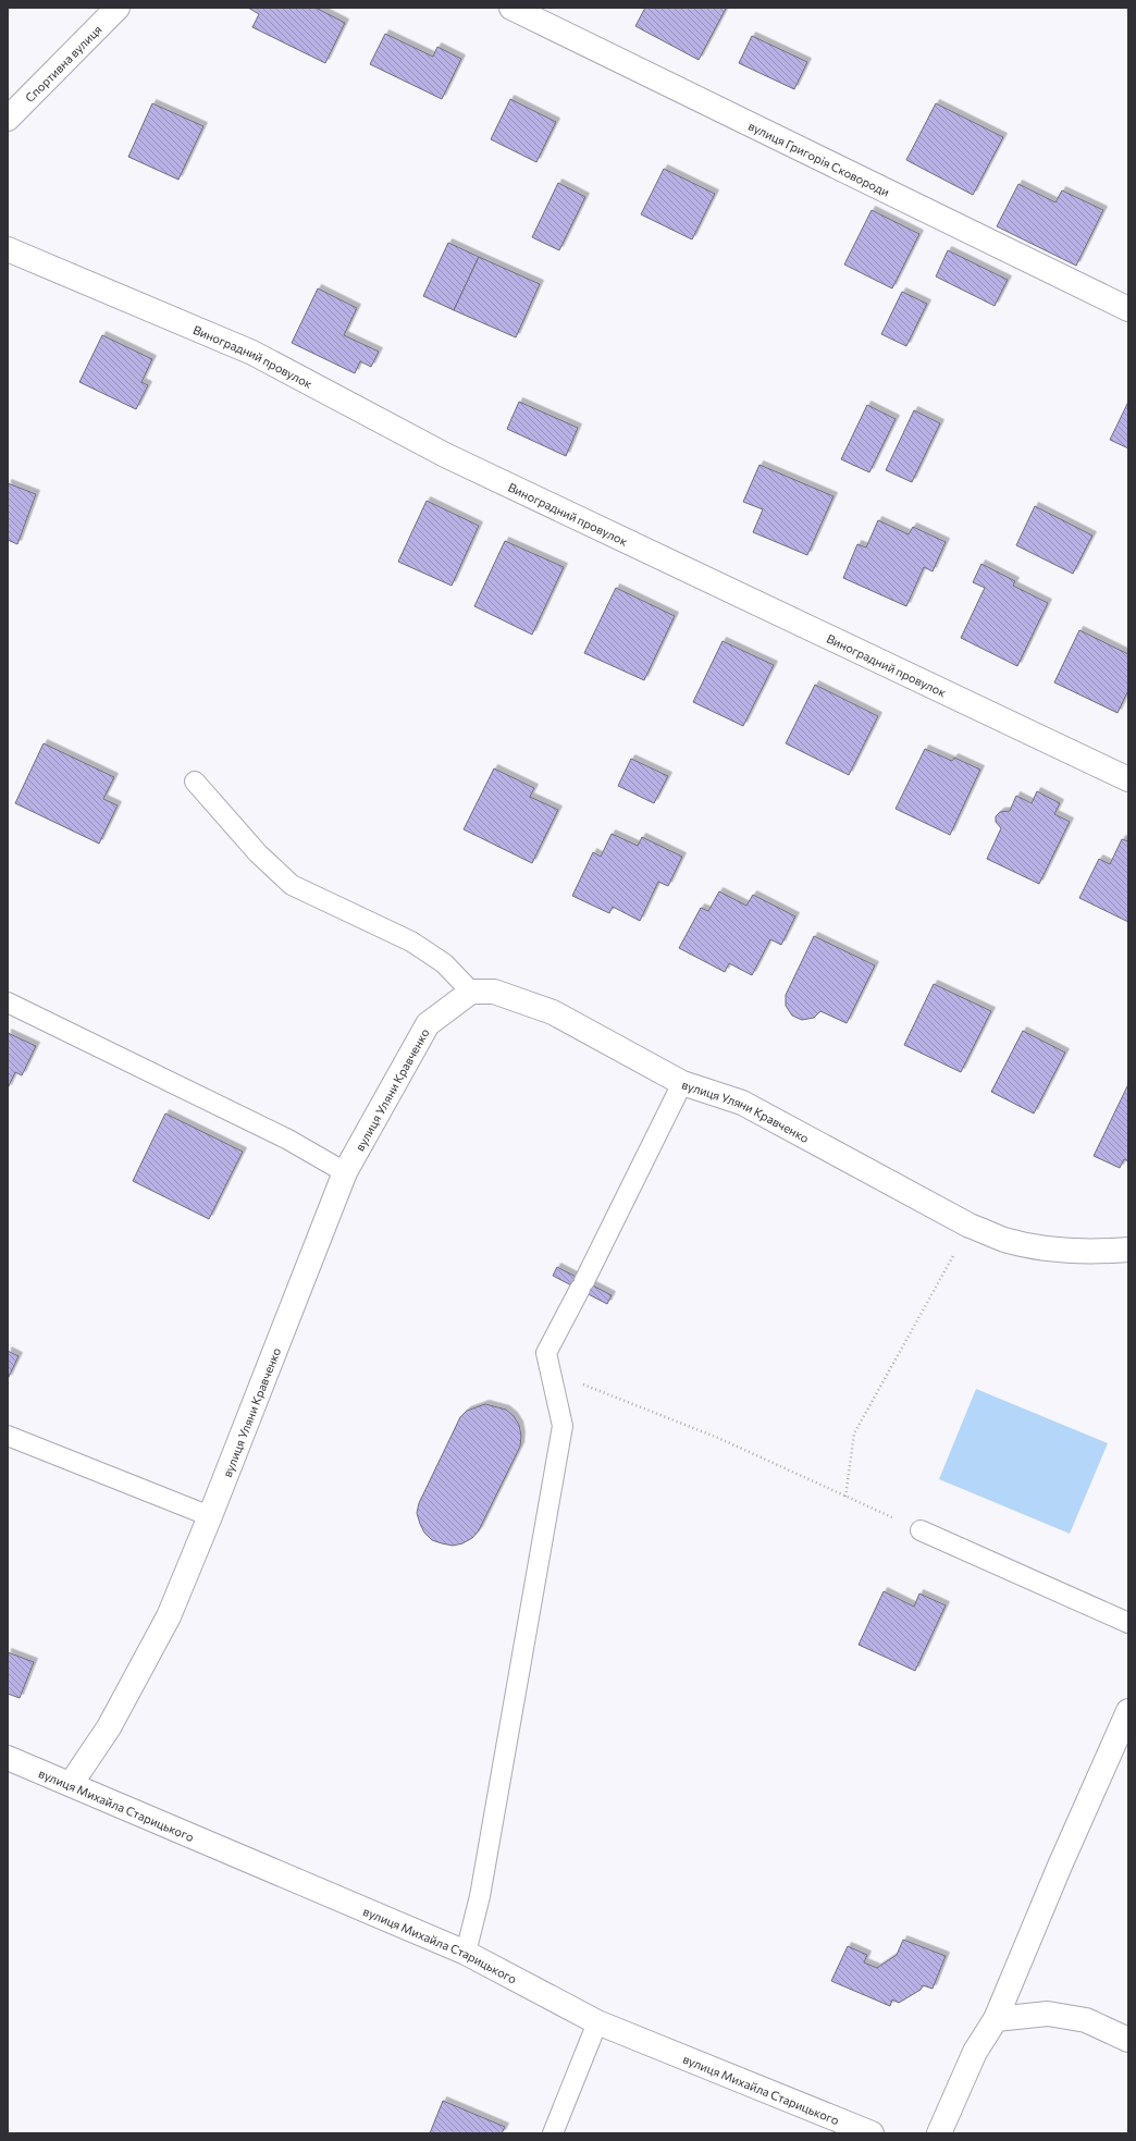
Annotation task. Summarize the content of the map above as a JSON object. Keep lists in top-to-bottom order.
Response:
{
  "streets": {
    "street": [
      "Спортивна вулиця",
      "вулиця Григорія Сковороди",
      "Виноградний провулок",
      "вулиця Уляни Кравченко",
      "вулиця Михайла Старицького"
    ]
  },
  "crossings": [
    ["вулиця Уляни Кравченко", "вулиця Михайла Старицького"]
  ]
}
